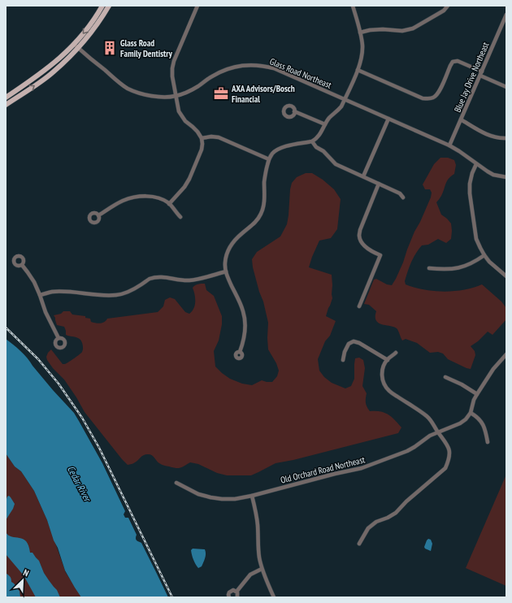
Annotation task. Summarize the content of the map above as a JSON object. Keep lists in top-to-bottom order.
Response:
{
  "streets": {
    "street": ["Glass Road Northeast", "Blue Jay Drive Northeast", "Old Orchard Road Northeast"]
  },
  "crossings": [
    ["Glass Road Northeast", "Blue Jay Drive Northeast"]
  ],
  "water": ["Cedar River"],
  "places": {
    "building": ["Glass Road Family Dentistry"],
    "office": ["AXA Advisors/Bosch Financial"]
  },
  "north": "top right"
}
